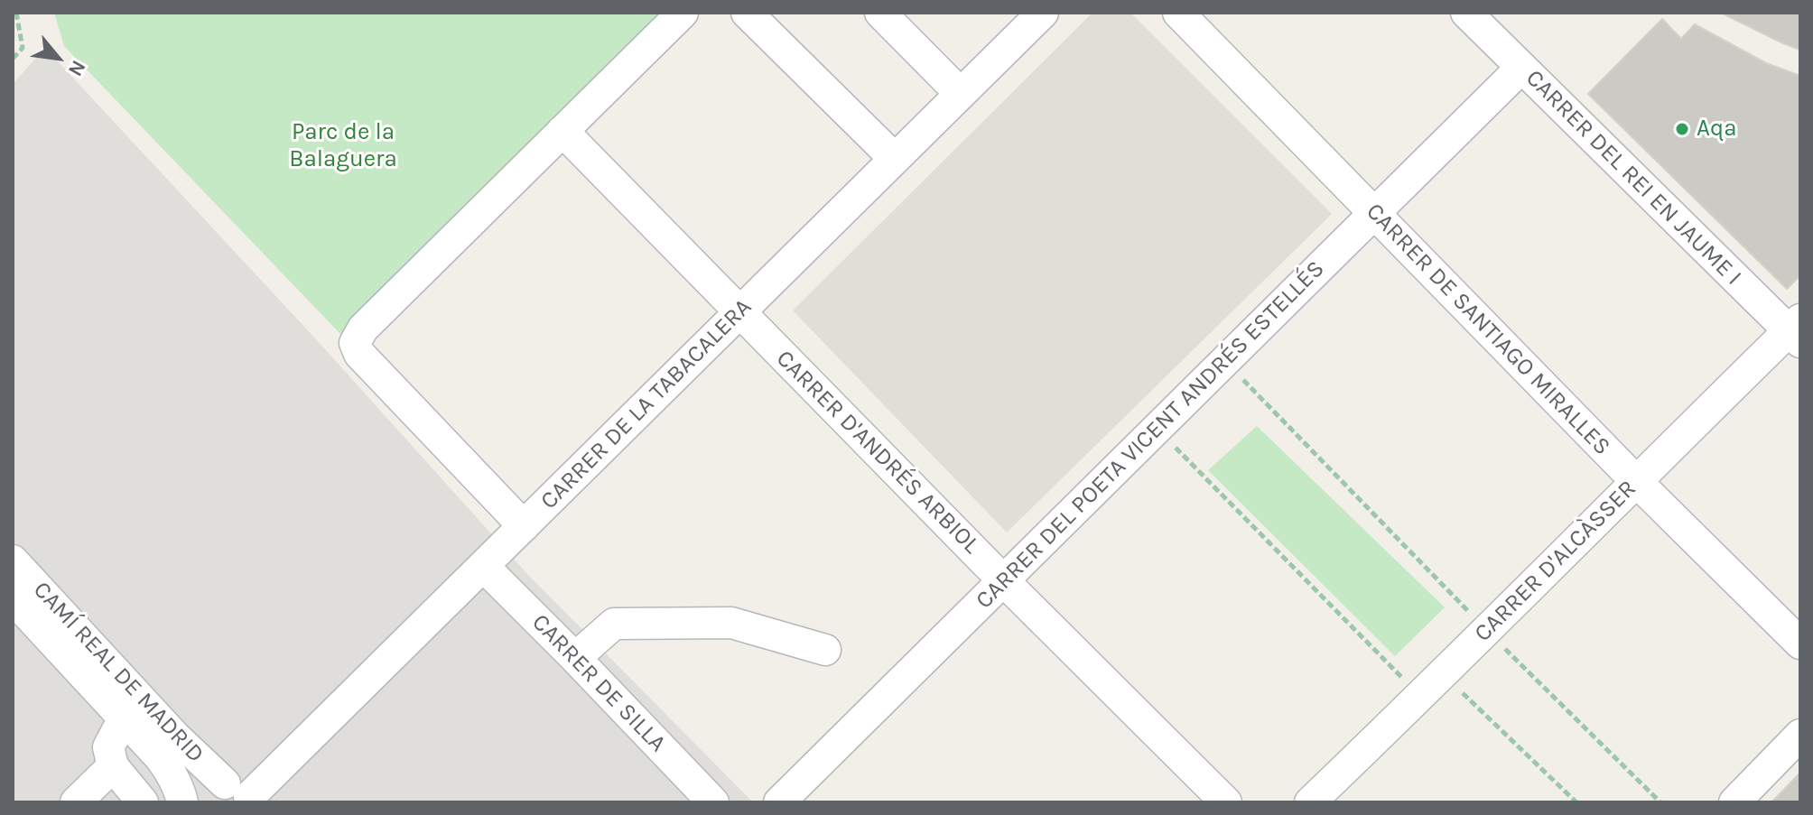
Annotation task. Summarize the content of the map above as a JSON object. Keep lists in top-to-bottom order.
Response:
{
  "streets": {
    "street": [
      "CARRER DEL REI EN JAUME I",
      "CARRER DE SANTIAGO MIRALLES",
      "CARRER DE LA TABACALERA",
      "CARRER DEL POETA VICENT ANDRÉS ESTELLÉS",
      "CARRER D'ANDRÉS ARBIOL",
      "CARRER D'ALCÀSSER",
      "CAMÍ REAL DE MADRID",
      "CARRER DE SILLA"
    ]
  },
  "crossings": [
    ["CARRER DEL REI EN JAUME I", "CARRER DEL POETA VICENT ANDRÉS ESTELLÉS"],
    ["CARRER DEL REI EN JAUME I", "CARRER D'ALCÀSSER"],
    ["CARRER DE SANTIAGO MIRALLES", "CARRER DEL POETA VICENT ANDRÉS ESTELLÉS"],
    ["CARRER DE SANTIAGO MIRALLES", "CARRER D'ALCÀSSER"],
    ["CARRER DE LA TABACALERA", "CARRER D'ANDRÉS ARBIOL"],
    ["CARRER DE LA TABACALERA", "CAMÍ REAL DE MADRID"],
    ["CARRER DE LA TABACALERA", "CARRER DE SILLA"],
    ["CARRER DEL POETA VICENT ANDRÉS ESTELLÉS", "CARRER D'ANDRÉS ARBIOL"]
  ],
  "parks": ["Parc de la Balaguera"],
  "places": ["Aqa"],
  "north": "bottom right"
}
